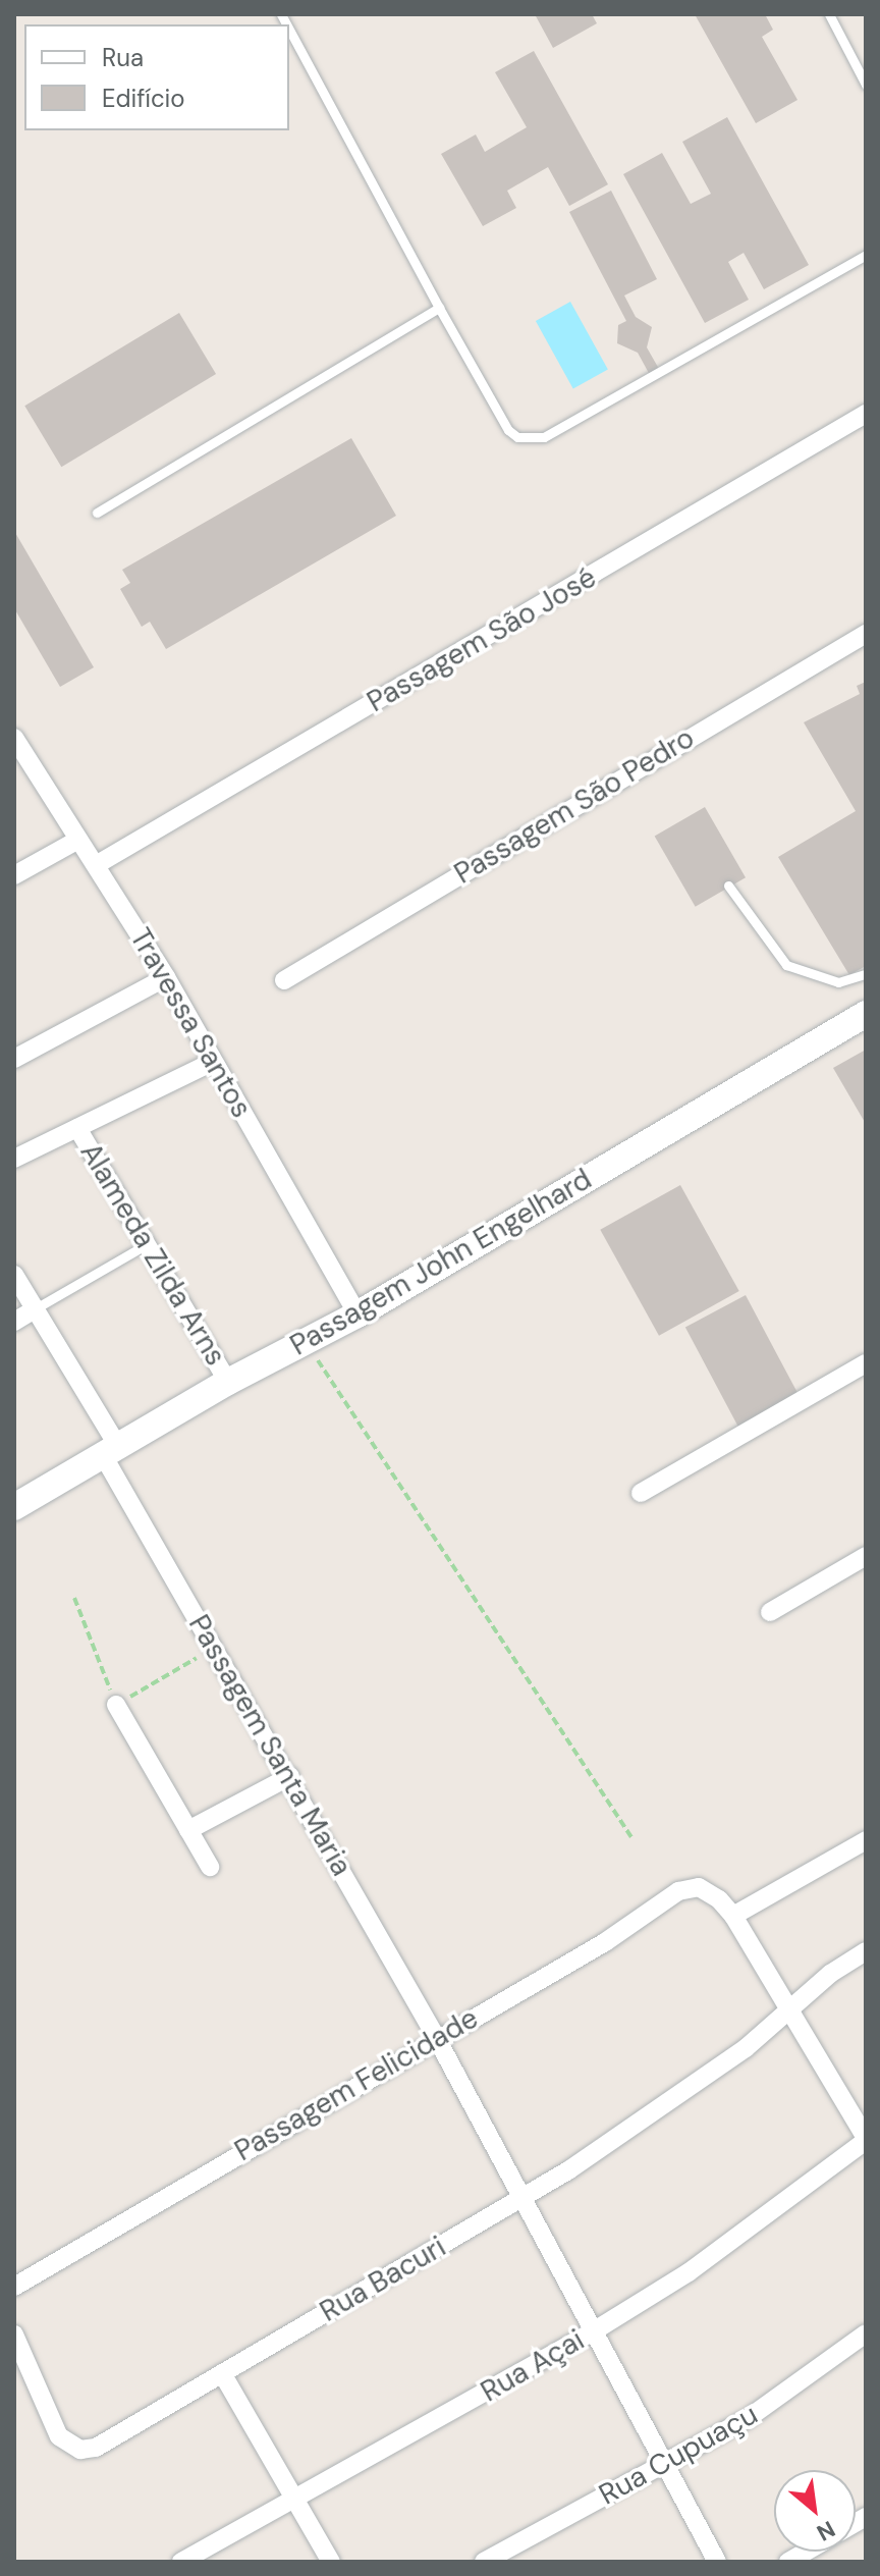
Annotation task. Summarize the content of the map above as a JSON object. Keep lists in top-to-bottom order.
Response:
{
  "streets": {
    "main road": ["Passagem John Engelhard"],
    "street": [
      "Passagem São José",
      "Passagem São Pedro",
      "Travessa Santos",
      "Alameda Zilda Arns",
      "Passagem Santa Maria",
      "Passagem Felicidade",
      "Rua Bacuri",
      "Rua Açai",
      "Rua Cupuaçu"
    ]
  },
  "crossings": [
    ["Passagem São José", "Travessa Santos"],
    ["Travessa Santos", "Passagem John Engelhard"],
    ["Alameda Zilda Arns", "Passagem John Engelhard"],
    ["Passagem John Engelhard", "Passagem Santa Maria"],
    ["Passagem Santa Maria", "Passagem Felicidade"],
    ["Passagem Santa Maria", "Rua Bacuri"],
    ["Passagem Santa Maria", "Rua Açai"],
    ["Passagem Santa Maria", "Rua Cupuaçu"]
  ],
  "legend": ["Rua", "Edifício"],
  "north": "bottom right"
}
